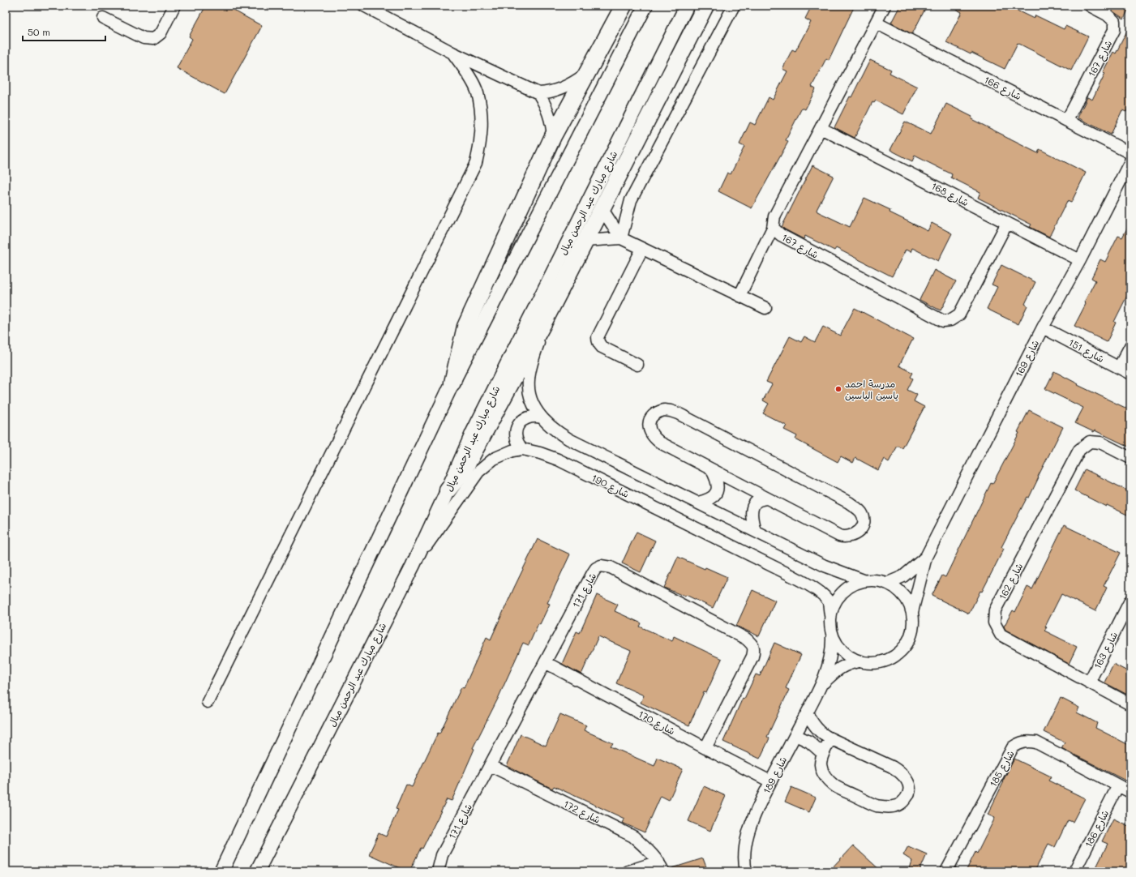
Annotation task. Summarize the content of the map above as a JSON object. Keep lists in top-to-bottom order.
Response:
{
  "streets": {
    "main road": ["شارع مبارك عبد الرحمن ميال"],
    "street": [
      "شارع 167",
      "شارع 166",
      "شارع 168",
      "شارع 151",
      "شارع 169",
      "شارع 190",
      "شارع 162",
      "شارع 171",
      "شارع 163",
      "شارع 170",
      "شارع 185",
      "شارع 189",
      "شارع 172",
      "شارع 186"
    ]
  },
  "crossings": [
    ["شارع 167", "شارع 166"],
    ["شارع 167", "شارع 168"],
    ["شارع 168", "شارع 169"],
    ["شارع مبارك عبد الرحمن ميال", "شارع 190"],
    ["شارع 151", "شارع 169"],
    ["شارع 169", "شارع 190"],
    ["شارع 169", "شارع 189"],
    ["شارع 190", "شارع 189"],
    ["شارع 162", "شارع 163"],
    ["شارع 171", "شارع 170"],
    ["شارع 171", "شارع 172"],
    ["شارع 170", "شارع 189"],
    ["شارع 185", "شارع 186"]
  ],
  "places": ["مدرسة احمد ياسين الياسين"],
  "scale_bar": "50 m"
}
